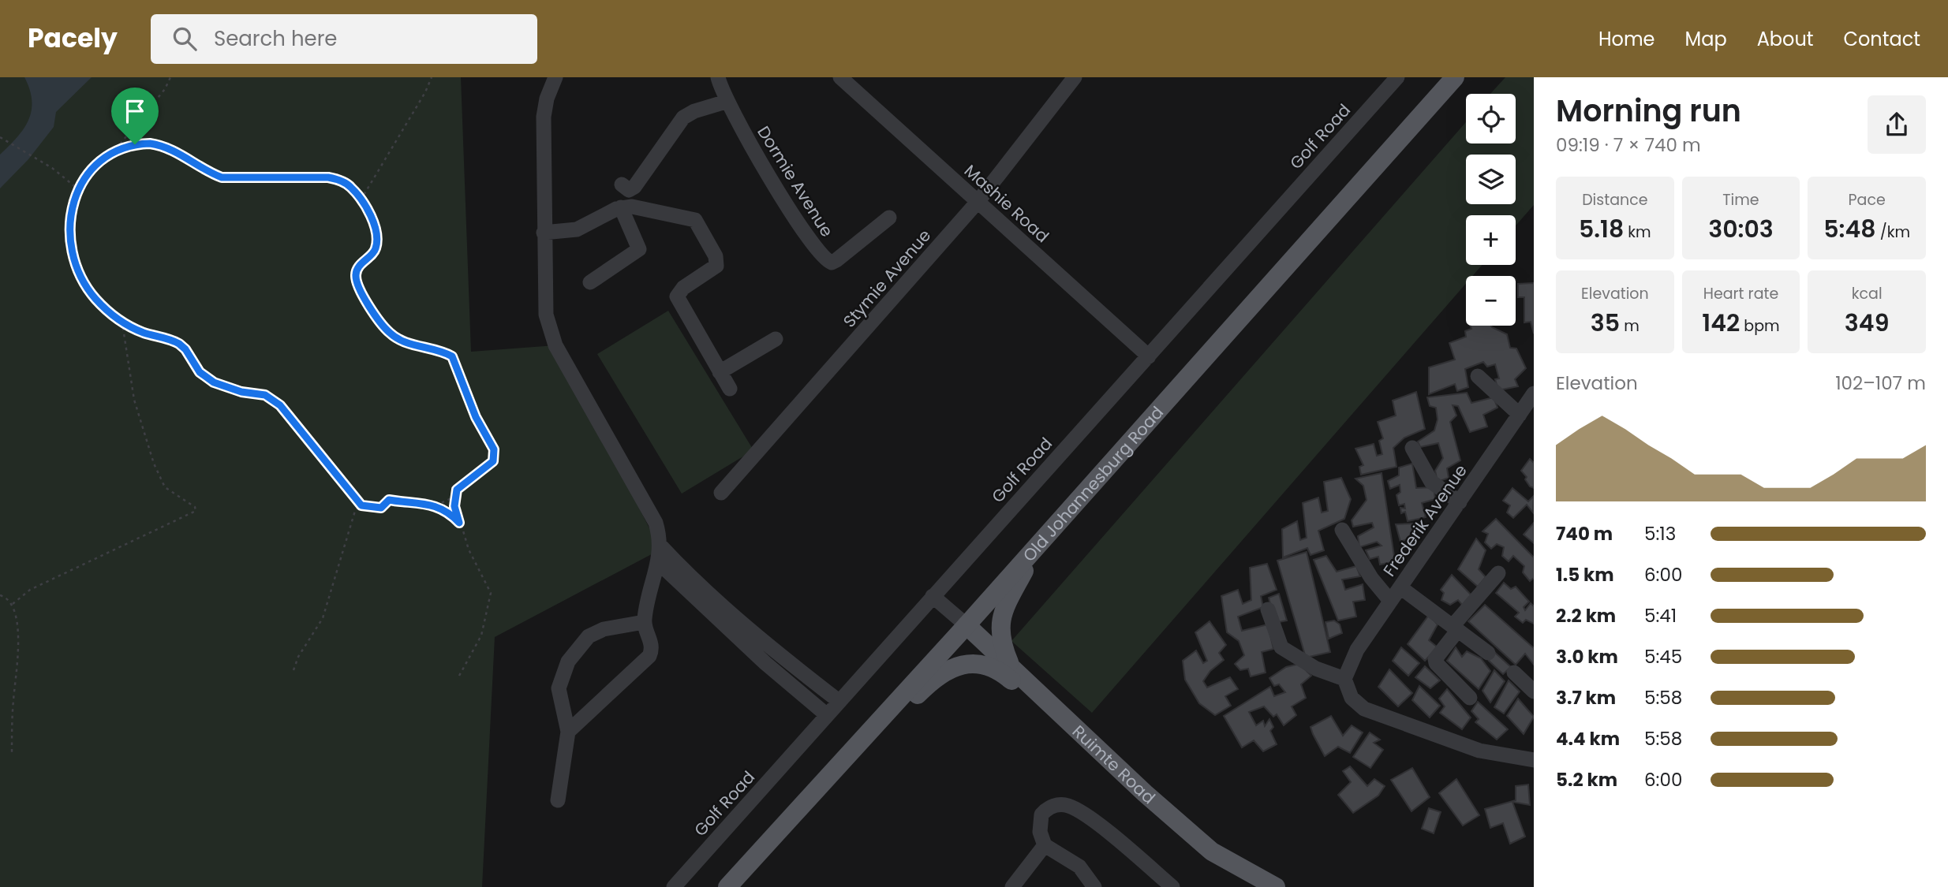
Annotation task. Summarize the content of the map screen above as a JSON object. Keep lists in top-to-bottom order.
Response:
{
  "streets": {
    "main road": ["Old Johannesburg Road", "Ruimte Road"],
    "street": [
      "Golf Road",
      "Dormie Avenue",
      "Mashie Road",
      "Stymie Avenue",
      "Frederik Avenue"
    ]
  },
  "crossings": [
    ["Golf Road", "Mashie Road"],
    ["Mashie Road", "Stymie Avenue"],
    ["Old Johannesburg Road", "Ruimte Road"]
  ],
  "page": {
    "header": "Pacely",
    "search": "Search here",
    "nav": [
      "Home",
      "Map",
      "About",
      "Contact"
    ],
    "heading": ["Morning run", "09:19 · 7 × 740 m"],
    "map_buttons": ["+", "−"],
    "stats": [
      ["Distance", "5.18 km"],
      ["Time", "30:03"],
      ["Pace", "5:48 /km"],
      ["Elevation", "35 m"],
      ["Heart rate", "142 bpm"],
      ["kcal", "349"]
    ],
    "chart": ["Elevation", "102–107 m"],
    "list": [
      {
        "name": "740 m",
        "note": "5:13"
      },
      {
        "name": "1.5 km",
        "note": "6:00"
      },
      {
        "name": "2.2 km",
        "note": "5:41"
      },
      {
        "name": "3.0 km",
        "note": "5:45"
      },
      {
        "name": "3.7 km",
        "note": "5:58"
      },
      {
        "name": "4.4 km",
        "note": "5:58"
      },
      {
        "name": "5.2 km",
        "note": "6:00"
      }
    ]
  }
}
